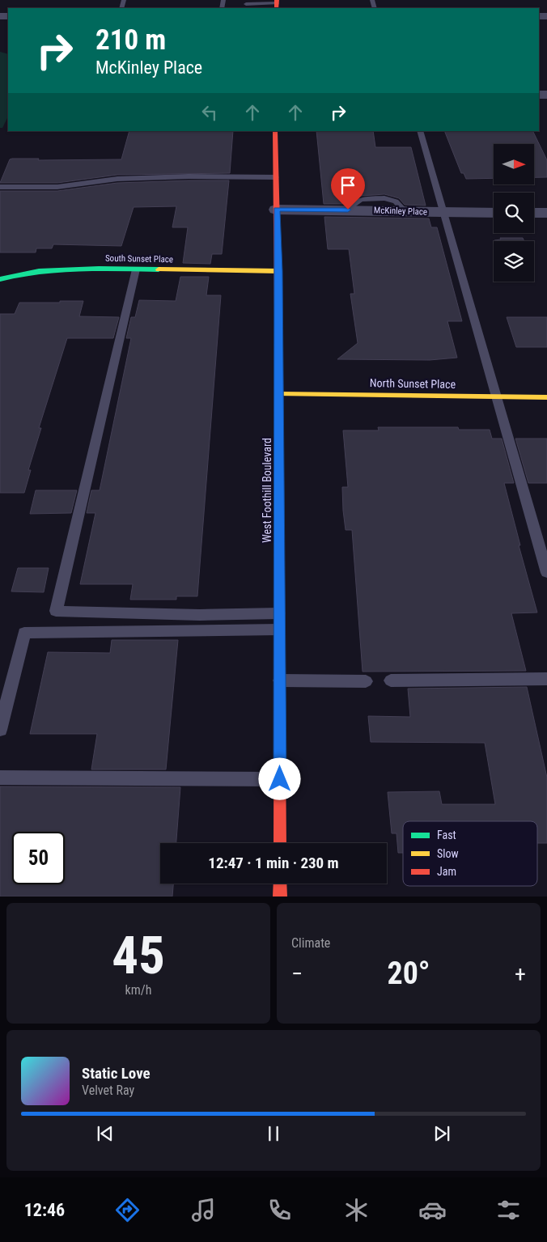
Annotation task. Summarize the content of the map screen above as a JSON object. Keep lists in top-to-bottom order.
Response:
{
  "streets": {
    "main road": ["South Sunset Place", "North Sunset Place", "West Foothill Boulevard"],
    "street": ["McKinley Place"]
  },
  "crossings": [
    ["McKinley Place", "West Foothill Boulevard"],
    ["South Sunset Place", "West Foothill Boulevard"],
    ["North Sunset Place", "West Foothill Boulevard"]
  ],
  "legend": ["Fast", "Slow", "Jam"],
  "north": "right",
  "page": {
    "turn": ["210 m", "McKinley Place"],
    "limit": "50",
    "trip": "12:47 · 1 min · 230 m",
    "tile": [
      ["45", "km/h"],
      "Climate"
    ],
    "heat": ["−", "20°", "+"],
    "song": ["Static Love", "Velvet Ray"],
    "tabs": "12:46"
  }
}
